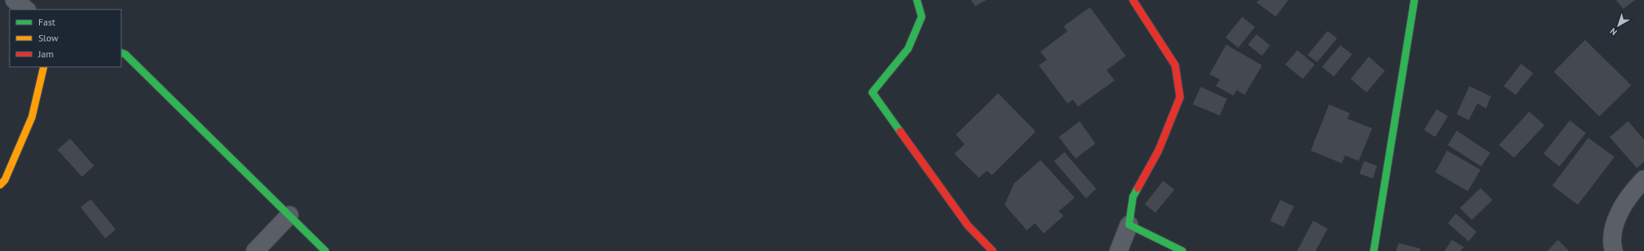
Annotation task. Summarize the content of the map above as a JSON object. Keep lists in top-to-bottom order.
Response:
{
  "legend": ["Fast", "Slow", "Jam"],
  "north": "bottom left"
}
